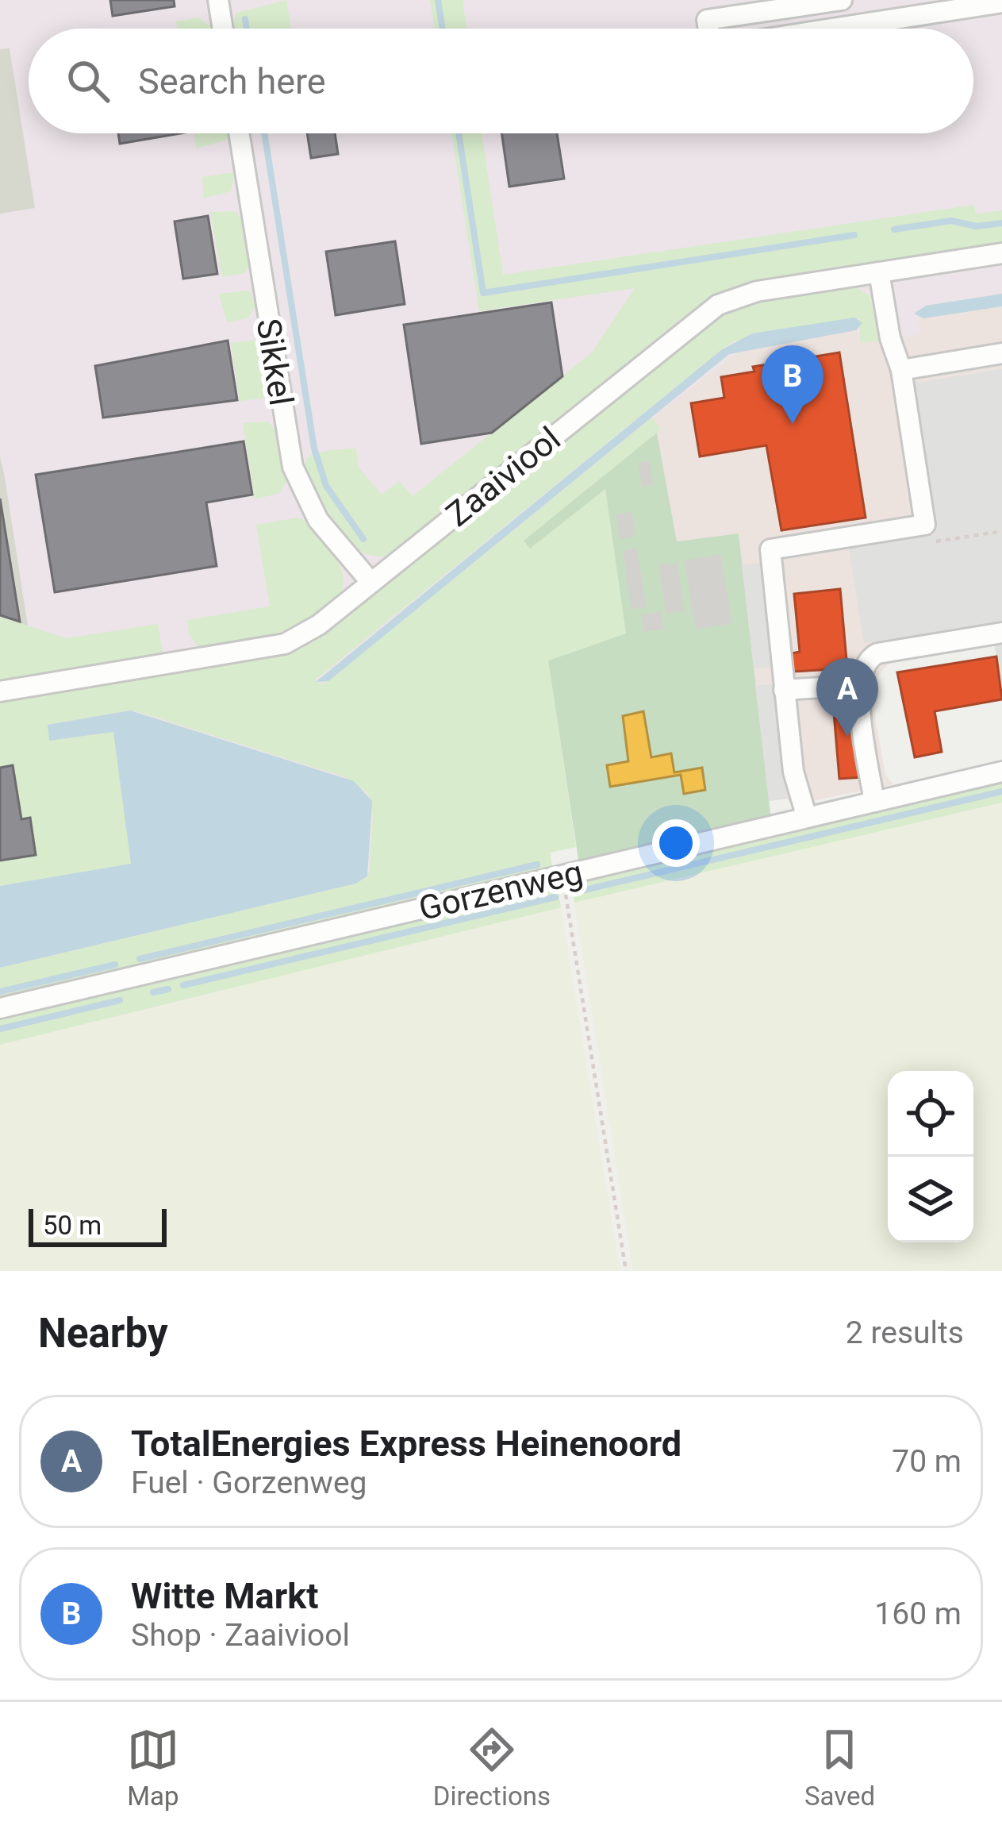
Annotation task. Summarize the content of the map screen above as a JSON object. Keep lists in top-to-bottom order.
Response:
{
  "streets": {
    "street": ["Sikkel", "Zaaiviool", "Gorzenweg"]
  },
  "crossings": [
    ["Sikkel", "Zaaiviool"]
  ],
  "scale_bar": "50 m",
  "page": {
    "search": "Search here",
    "pins": ["B", "A"],
    "scale": "50 m",
    "heading": ["Nearby", "2 results"],
    "list": [
      {
        "mark": "A",
        "name": "TotalEnergies Express Heinenoord",
        "note": "Fuel · Gorzenweg",
        "value": "70 m"
      },
      {
        "mark": "B",
        "name": "Witte Markt",
        "note": "Shop · Zaaiviool",
        "value": "160 m"
      }
    ],
    "nav": ["Map", "Directions", "Saved"]
  }
}
